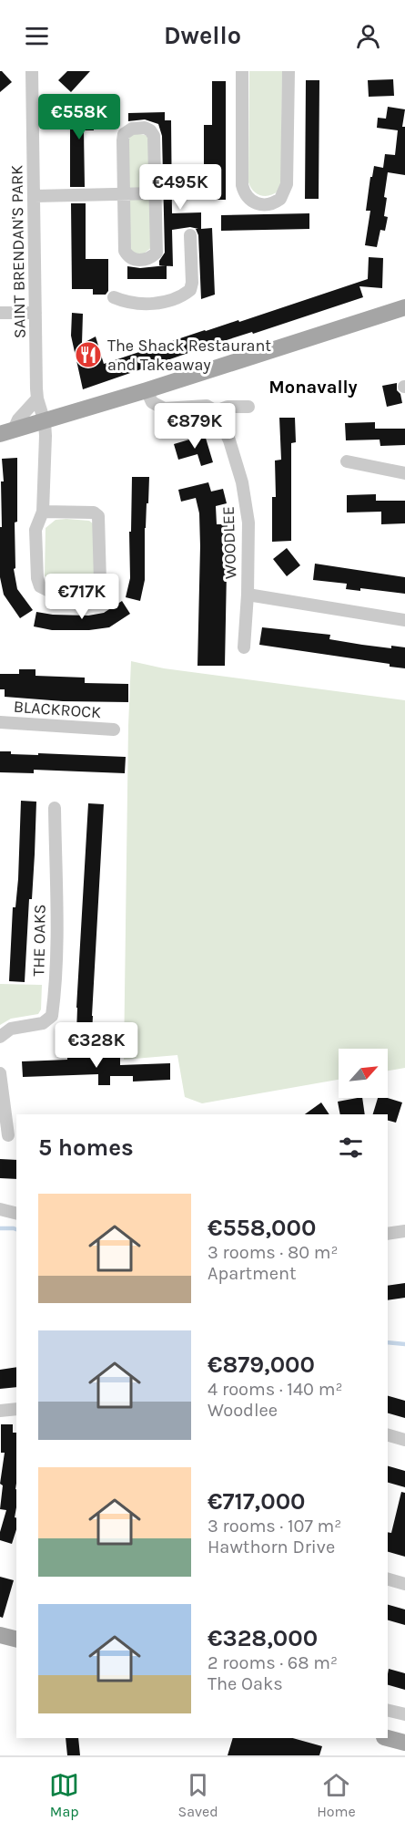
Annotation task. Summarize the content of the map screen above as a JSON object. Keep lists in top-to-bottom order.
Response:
{
  "streets": {
    "street": [
      "SAINT BRENDAN'S PARK",
      "WOODLEE",
      "BLACKROCK",
      "THE OAKS"
    ]
  },
  "districts": ["Monavally"],
  "places": {
    "restaurant": ["The Shack Restaurant and Takeaway"]
  },
  "north": "top right",
  "page": {
    "header": "Dwello",
    "price": [
      "€558K",
      "€495K",
      "€879K",
      "€717K",
      "€328K"
    ],
    "heading": "5 homes",
    "list": [
      {
        "name": "€558,000",
        "note": "3 rooms · 80 m² · Apartment"
      },
      {
        "name": "€879,000",
        "note": "4 rooms · 140 m² · Woodlee"
      },
      {
        "name": "€717,000",
        "note": "3 rooms · 107 m² · Hawthorn Drive"
      },
      {
        "name": "€328,000",
        "note": "2 rooms · 68 m² · The Oaks"
      }
    ],
    "tabs": ["Map", "Saved", "Home"]
  }
}
